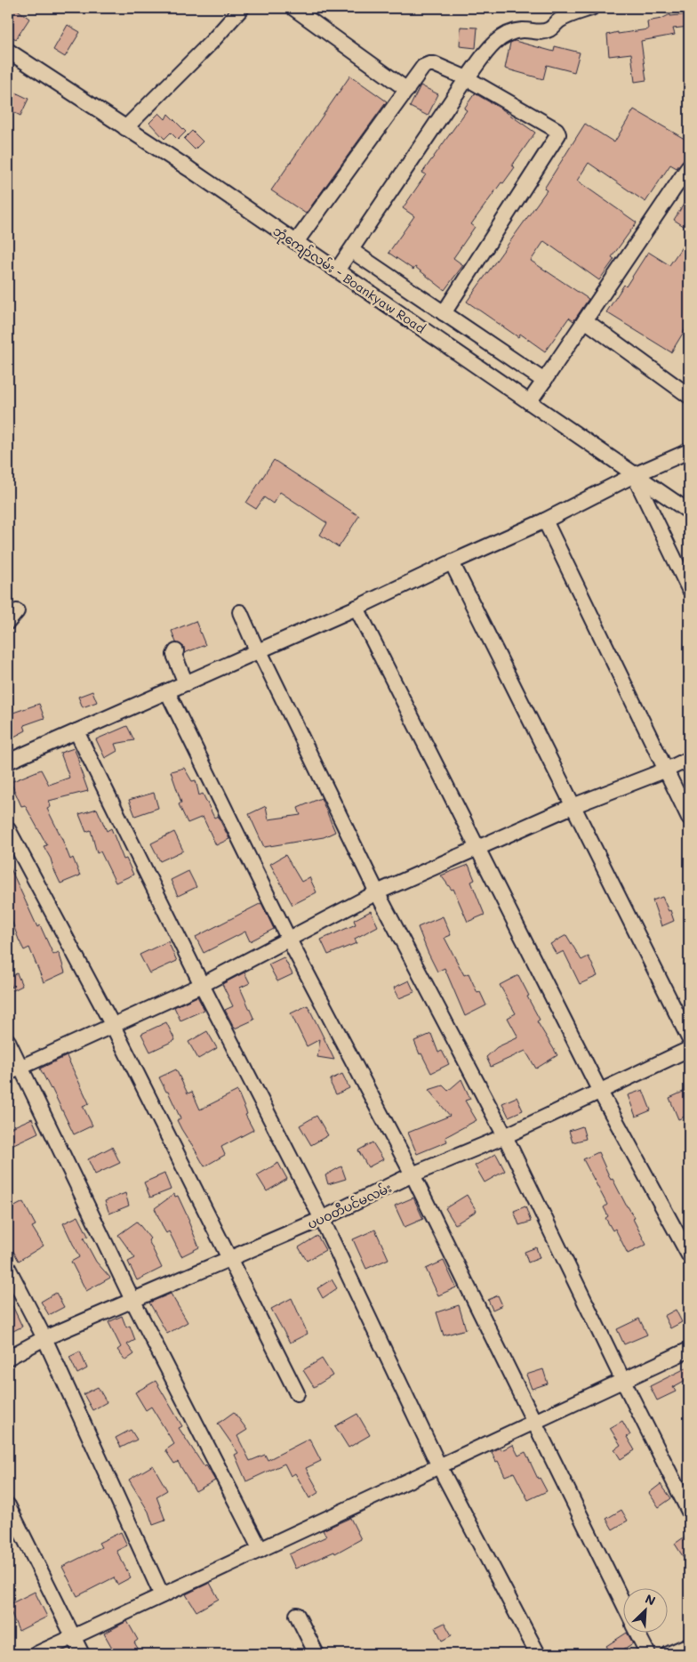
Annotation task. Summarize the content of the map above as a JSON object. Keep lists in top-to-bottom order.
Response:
{
  "streets": {
    "street": ["ဘုံကျော်လမ်း - Boankyaw Road", "ပပဝတီပင်မလမ်း"]
  },
  "north": "top right"
}
